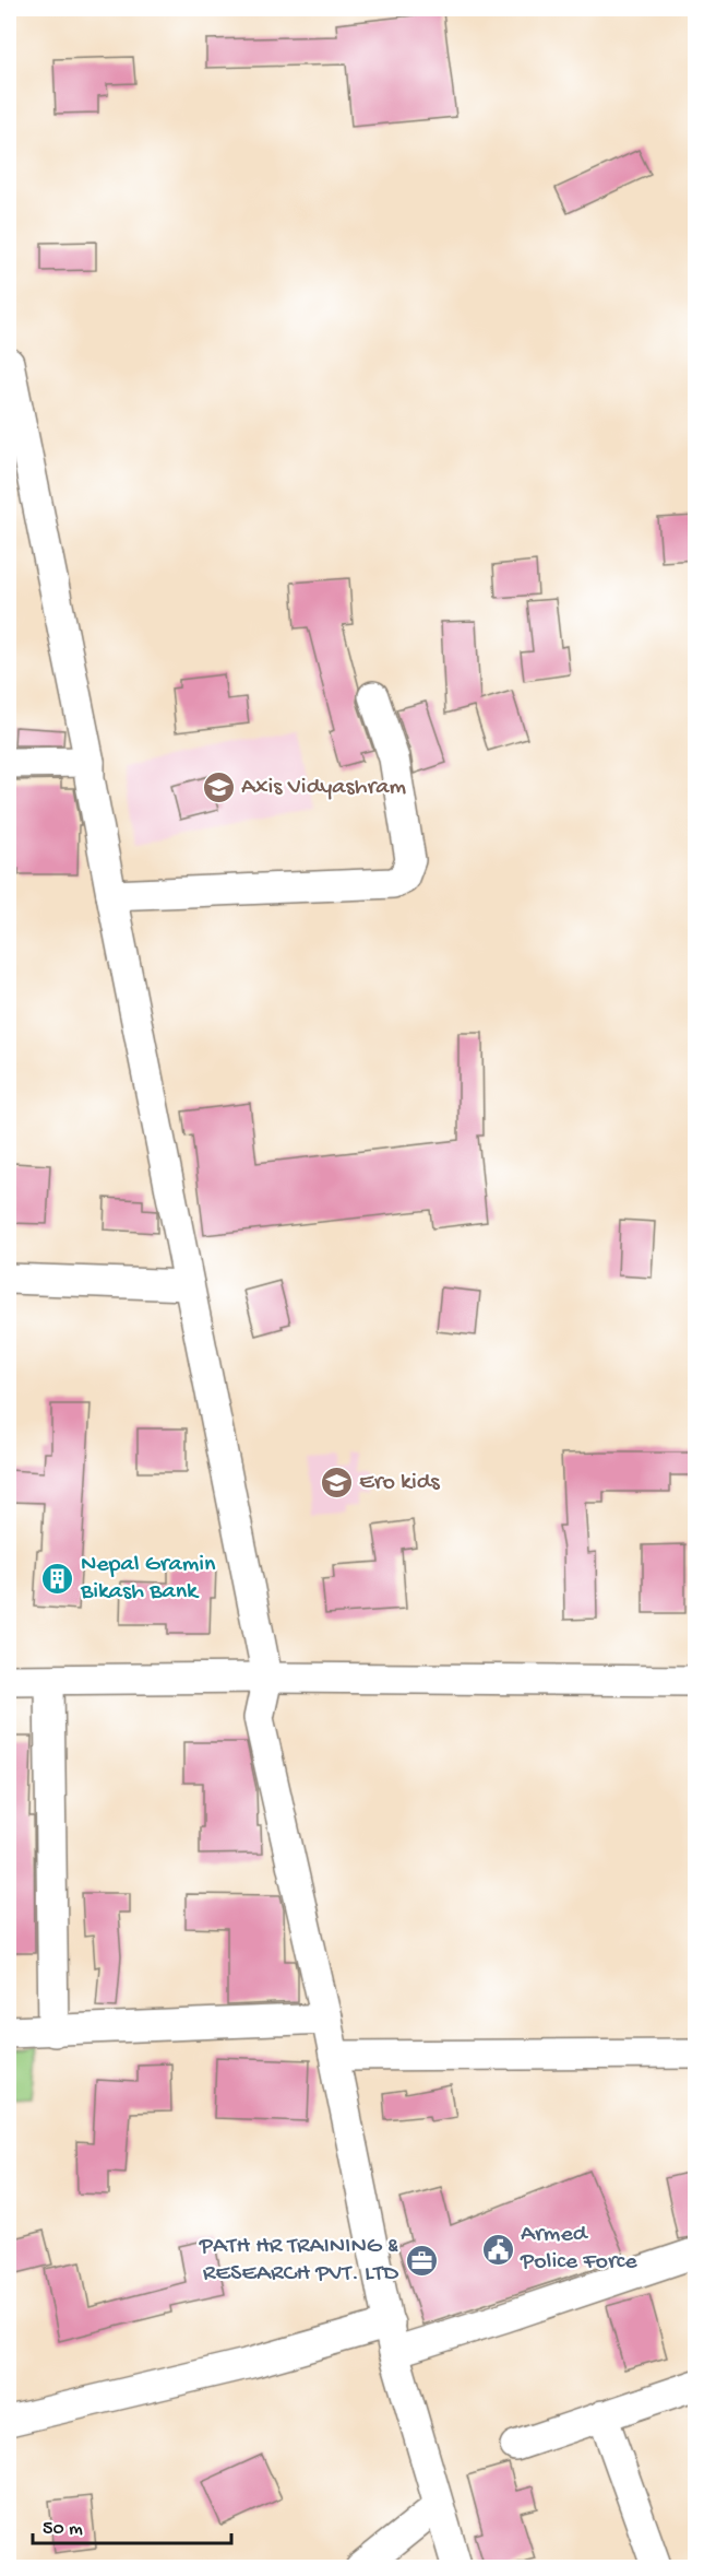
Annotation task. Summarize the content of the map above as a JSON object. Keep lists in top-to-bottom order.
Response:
{
  "places": {
    "school or university": ["Axis Vidyashram", "Ero kids"],
    "building": ["Nepal Gramin Bikash Bank"],
    "public building": ["Armed Police Force"],
    "office": ["PATH HR TRAINING & RESEARCH PVT. LTD"]
  },
  "scale_bar": "50 m"
}
